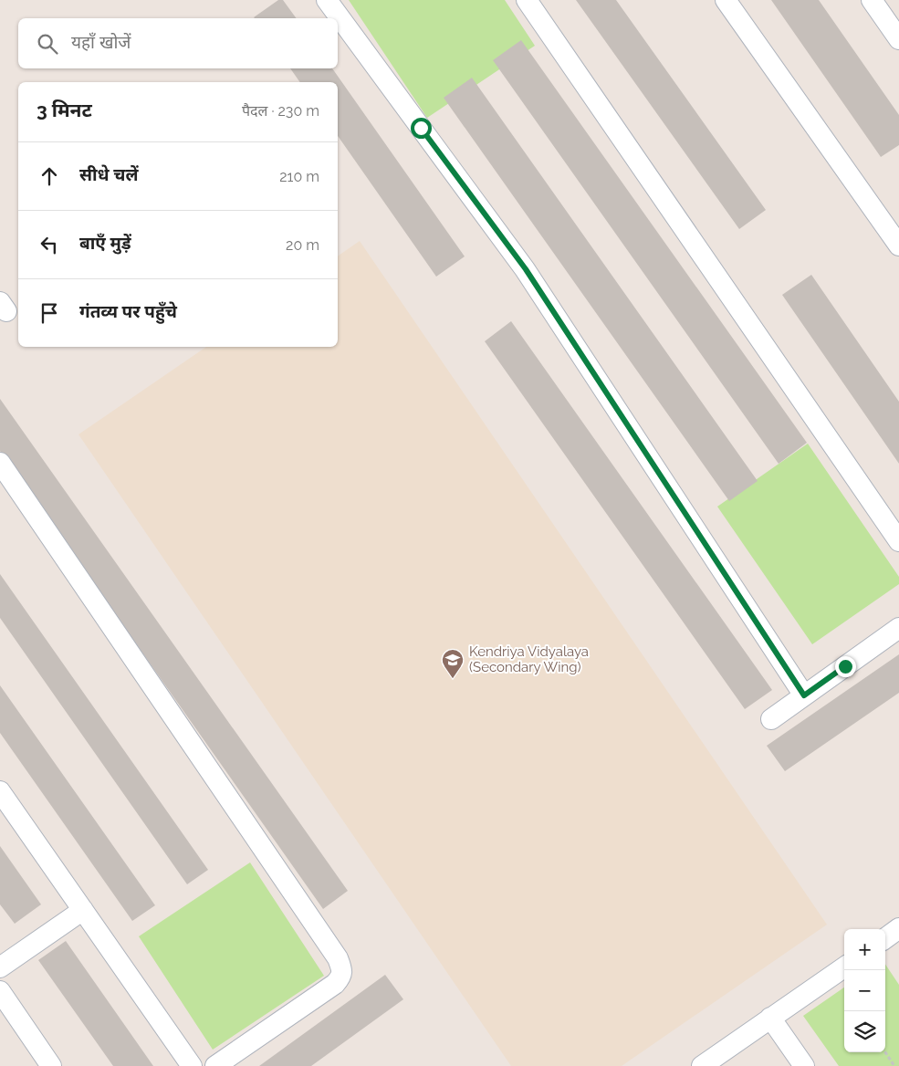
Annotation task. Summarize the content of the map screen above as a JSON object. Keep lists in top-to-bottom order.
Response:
{
  "places": {
    "school or university": ["Kendriya Vidyalaya (Secondary Wing)"]
  },
  "page": {
    "search": "यहाँ खोजें",
    "heading": ["3 मिनट", "पैदल · 230 m"],
    "list": [
      ["सीधे चलें", "210 m"],
      ["बाएँ मुड़ें", "20 m"],
      "गंतव्य पर पहुँचे"
    ],
    "map_buttons": ["+", "−"]
  }
}
